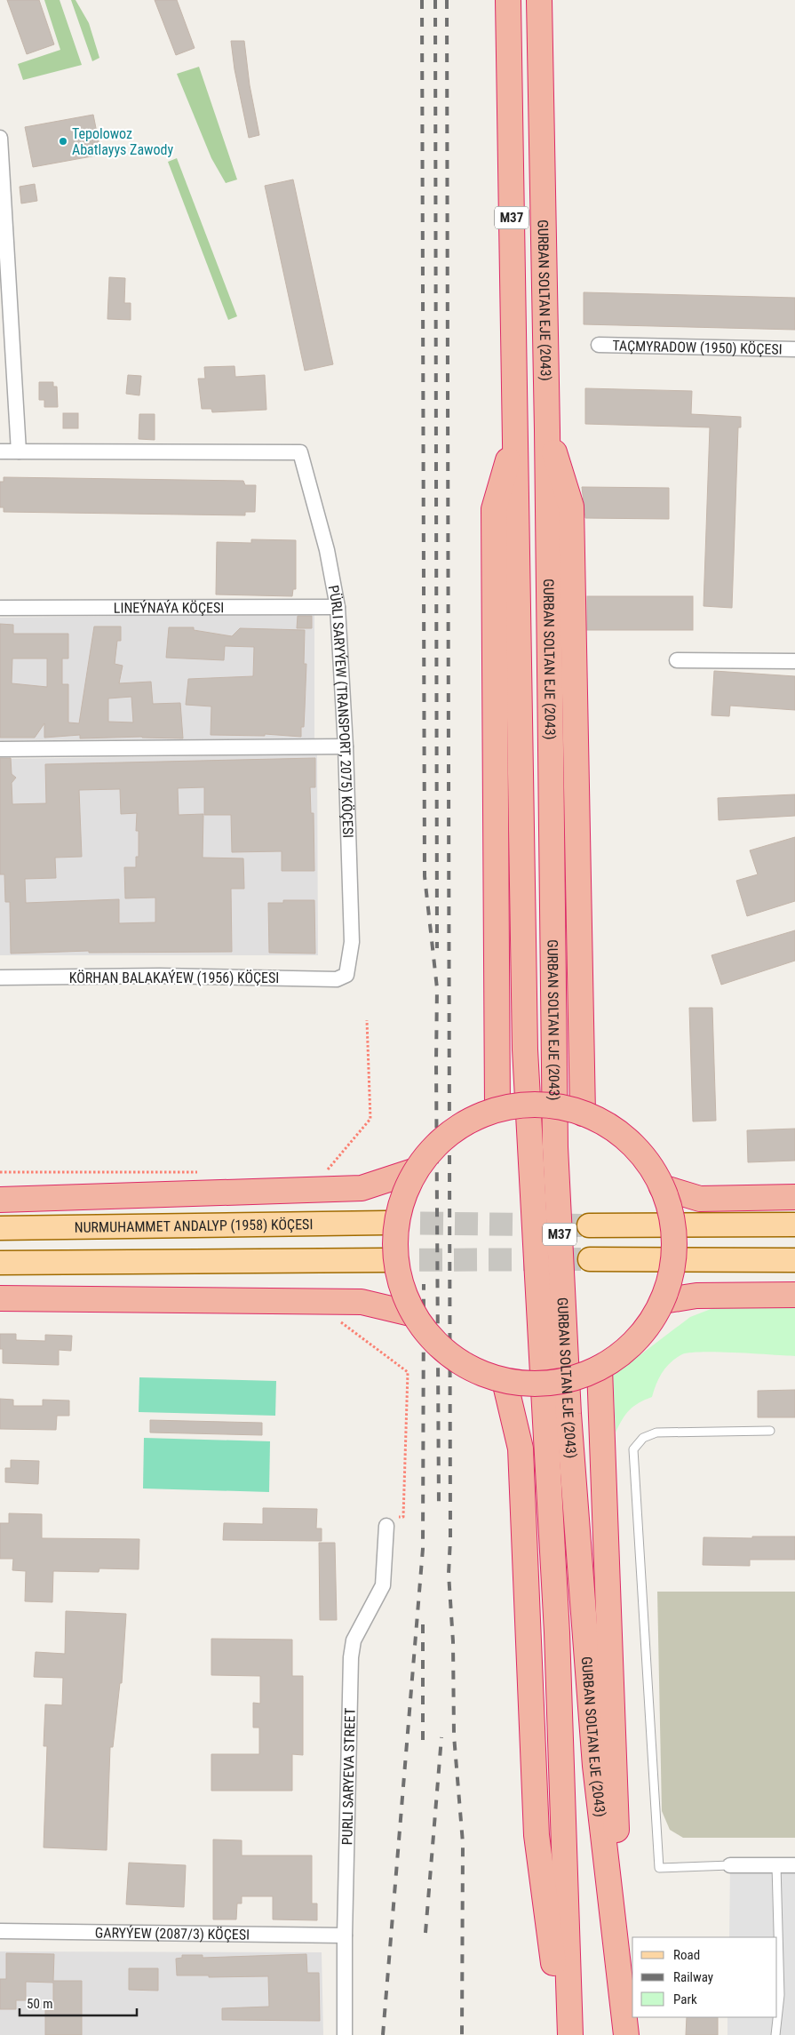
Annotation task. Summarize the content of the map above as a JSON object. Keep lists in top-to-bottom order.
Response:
{
  "streets": {
    "highway": ["M37", "GURBAN SOLTAN EJE (2043)"],
    "main road": ["NURMUHAMMET ANDALYP (1958) KÖÇESI"],
    "street": [
      "TAÇMYRADOW (1950) KÖÇESI",
      "LINEÝNAÝA KÖÇESI",
      "PÜRLI SARYÝEW (TRANSPORT, 2075) KÖÇESI",
      "KÖRHAN BALAKAÝEW (1956) KÖÇESI",
      "PURLI SARYEVA STREET",
      "GARYÝEW (2087/3) KÖÇESI"
    ]
  },
  "crossings": [
    ["LINEÝNAÝA KÖÇESI", "PÜRLI SARYÝEW (TRANSPORT, 2075) KÖÇESI"],
    ["PÜRLI SARYÝEW (TRANSPORT, 2075) KÖÇESI", "KÖRHAN BALAKAÝEW (1956) KÖÇESI"],
    ["PURLI SARYEVA STREET", "GARYÝEW (2087/3) KÖÇESI"]
  ],
  "places": ["Tepolowoz Abatlayys Zawody"],
  "legend": ["Road", "Railway", "Park"],
  "scale_bar": "50 m"
}
